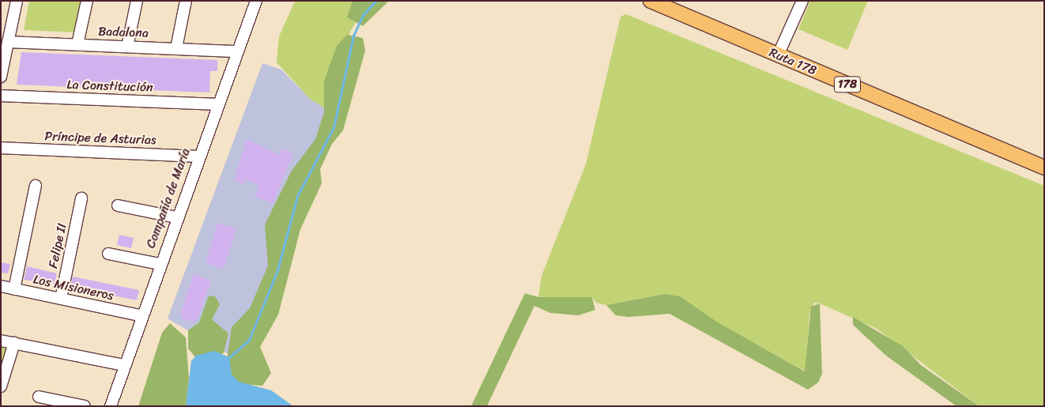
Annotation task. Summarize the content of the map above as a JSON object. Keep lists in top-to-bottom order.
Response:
{
  "streets": {
    "main road": ["Ruta 178", "178"],
    "street": [
      "Badalona",
      "La Constitución",
      "Príncipe de Asturias",
      "Compañía de María",
      "Felipe II",
      "Los Misioneros"
    ]
  },
  "crossings": [
    ["Badalona", "Compañía de María"],
    ["La Constitución", "Compañía de María"],
    ["Príncipe de Asturias", "Compañía de María"],
    ["Compañía de María", "Los Misioneros"],
    ["Felipe II", "Los Misioneros"]
  ]
}
